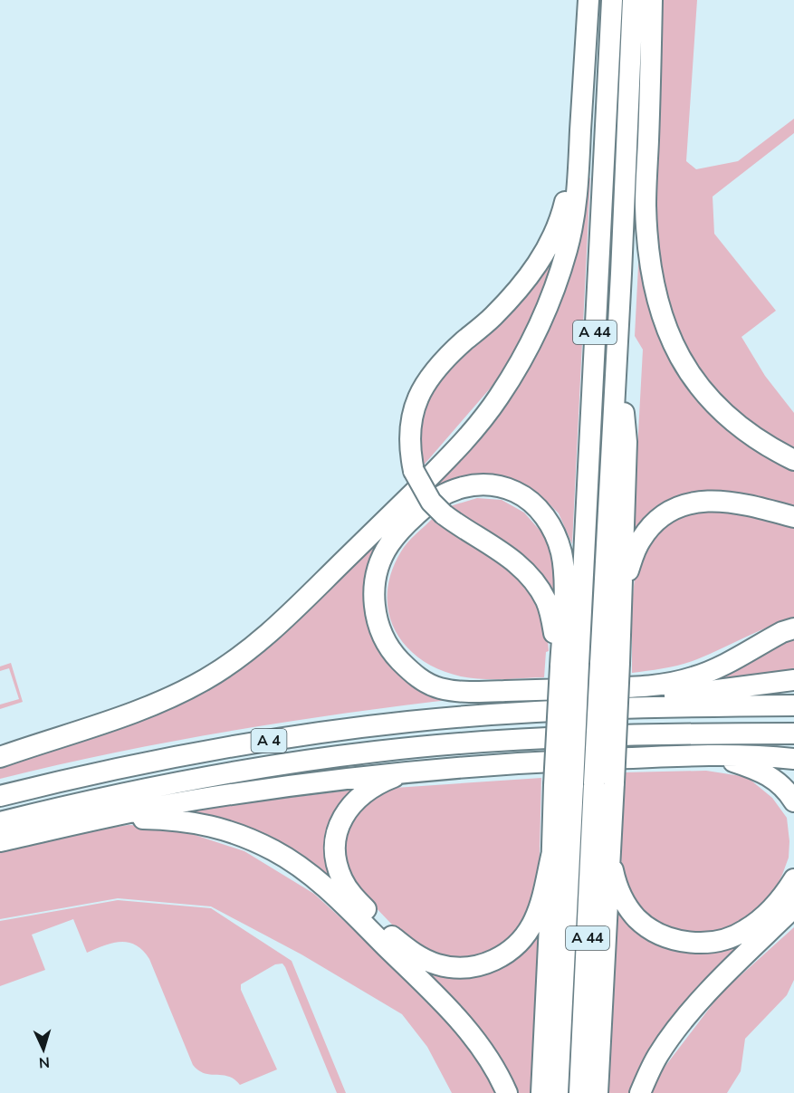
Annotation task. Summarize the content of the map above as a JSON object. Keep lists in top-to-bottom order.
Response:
{
  "streets": {
    "highway": ["A 44", "A 4"]
  },
  "north": "bottom"
}
